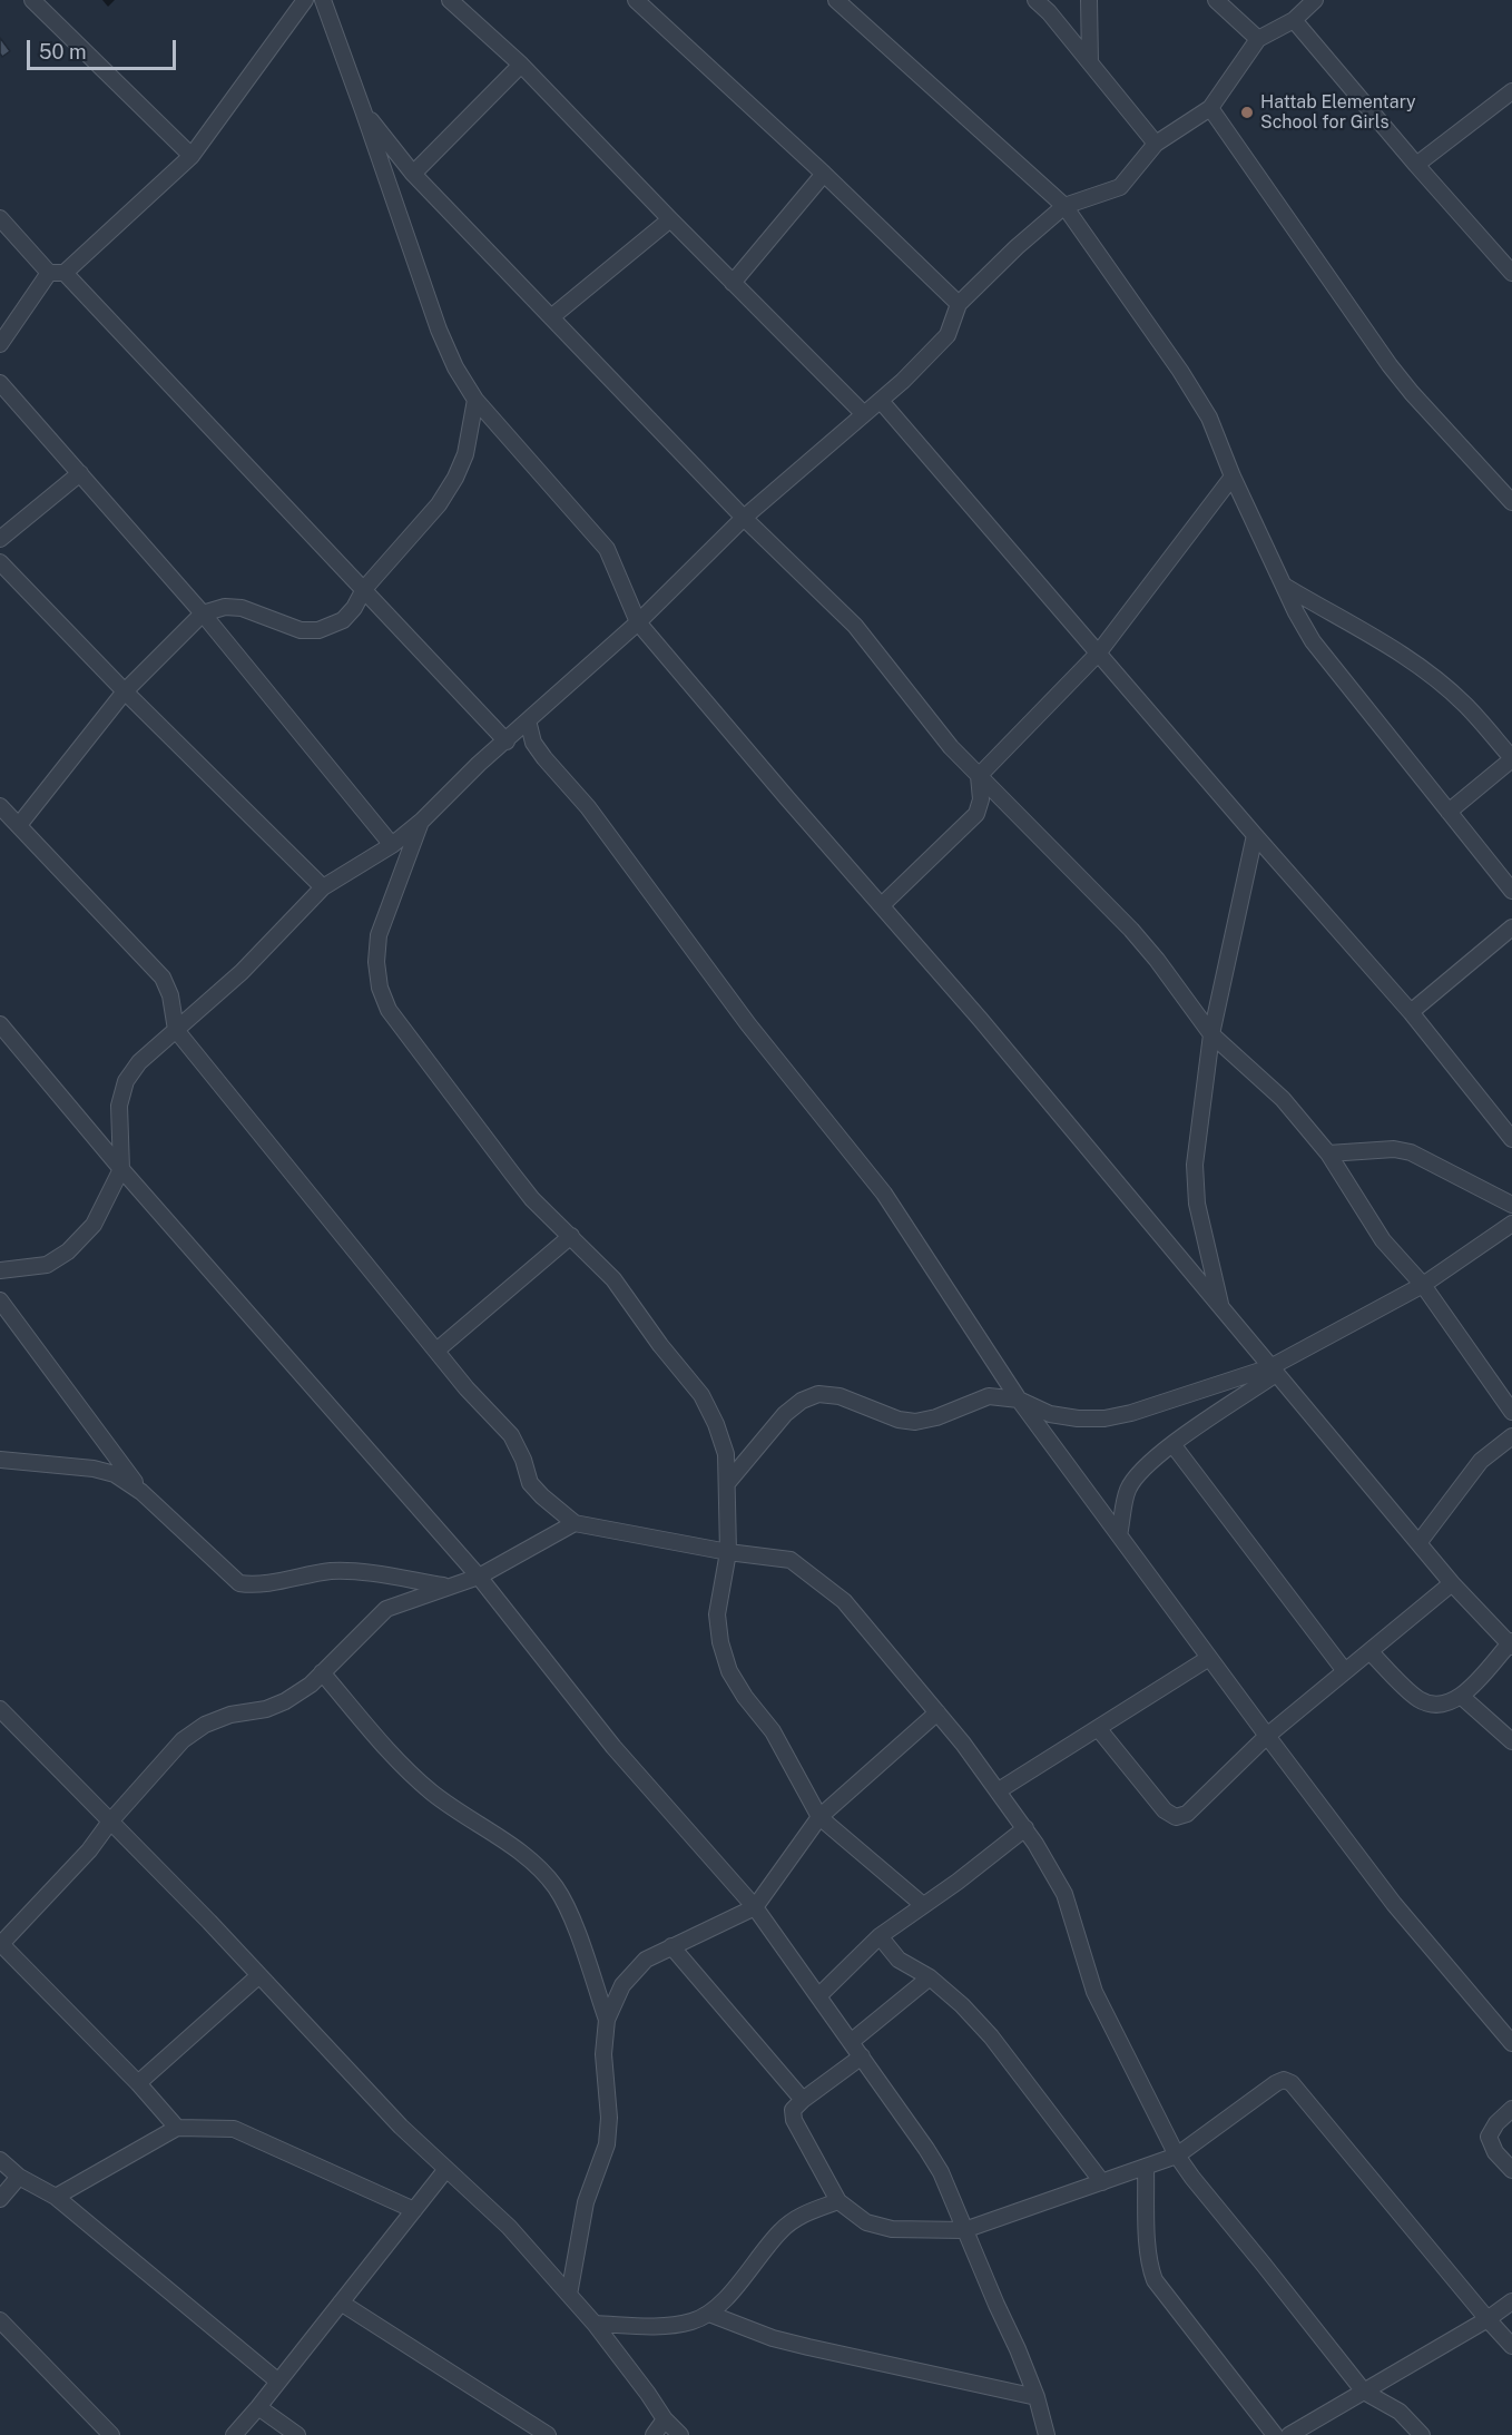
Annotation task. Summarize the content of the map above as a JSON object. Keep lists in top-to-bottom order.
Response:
{
  "places": ["Hattab Elementary School for Girls"],
  "scale_bar": "50 m"
}
